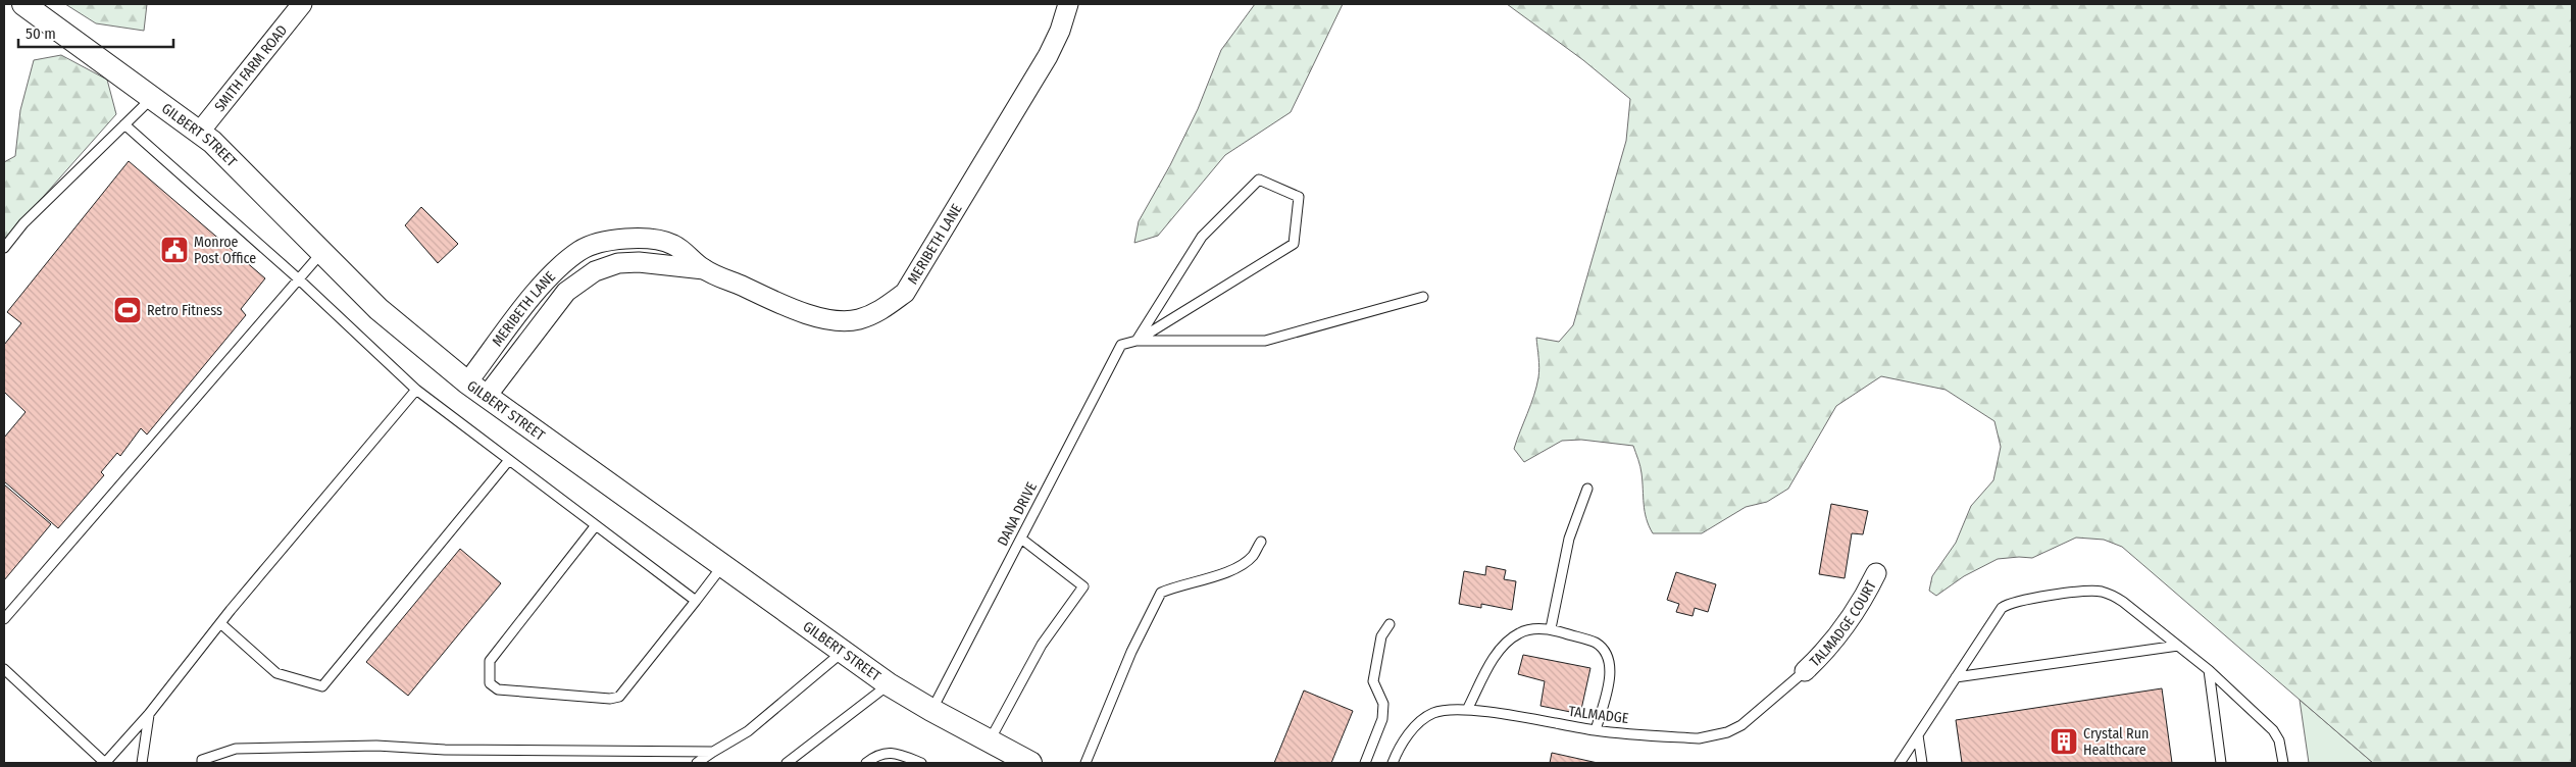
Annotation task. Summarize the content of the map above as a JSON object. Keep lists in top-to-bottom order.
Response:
{
  "streets": {
    "street": [
      "SMITH FARM ROAD",
      "GILBERT STREET",
      "MERIBETH LANE",
      "TALMADGE COURT"
    ],
    "lane": ["DANA DRIVE", "TALMADGE"]
  },
  "crossings": [
    ["SMITH FARM ROAD", "GILBERT STREET"],
    ["GILBERT STREET", "MERIBETH LANE"],
    ["GILBERT STREET", "DANA DRIVE"],
    ["TALMADGE COURT", "TALMADGE"]
  ],
  "places": {
    "public building": ["Monroe Post Office"],
    "sports": ["Retro Fitness"],
    "building": ["Crystal Run Healthcare"]
  },
  "scale_bar": "50 m"
}
